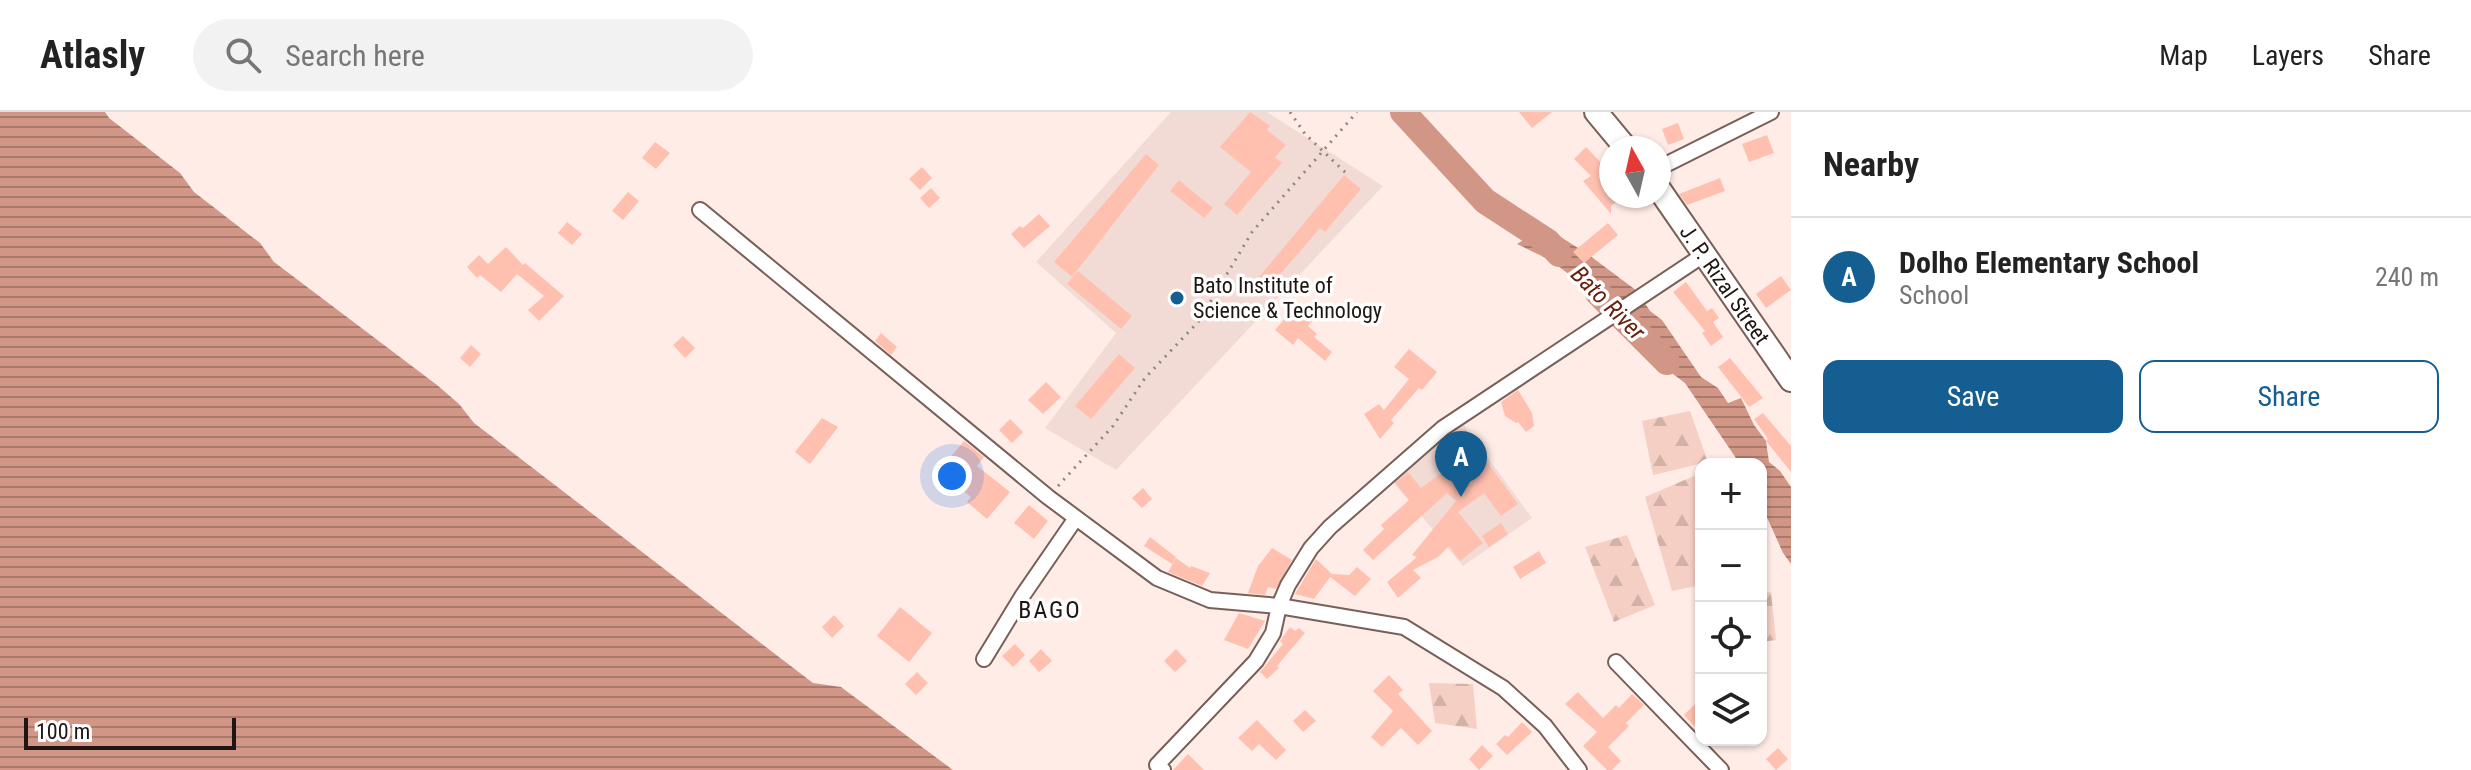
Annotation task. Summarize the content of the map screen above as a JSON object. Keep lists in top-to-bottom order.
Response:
{
  "streets": {
    "main road": ["J. P. Rizal Street"]
  },
  "districts": ["BAGO"],
  "water": ["Bato River"],
  "places": ["Bato Institute of Science & Technology"],
  "scale_bar": "100 m",
  "north": "top",
  "page": {
    "header": "Atlasly",
    "search": "Search here",
    "nav": ["Map", "Layers", "Share"],
    "heading": "Nearby",
    "list": [
      {
        "mark": "A",
        "name": "Dolho Elementary School",
        "note": "School",
        "value": "240 m"
      }
    ],
    "buttons": ["Save", "Share"],
    "pins": "A",
    "map_buttons": ["+", "−"],
    "scale": "100 m"
  }
}
